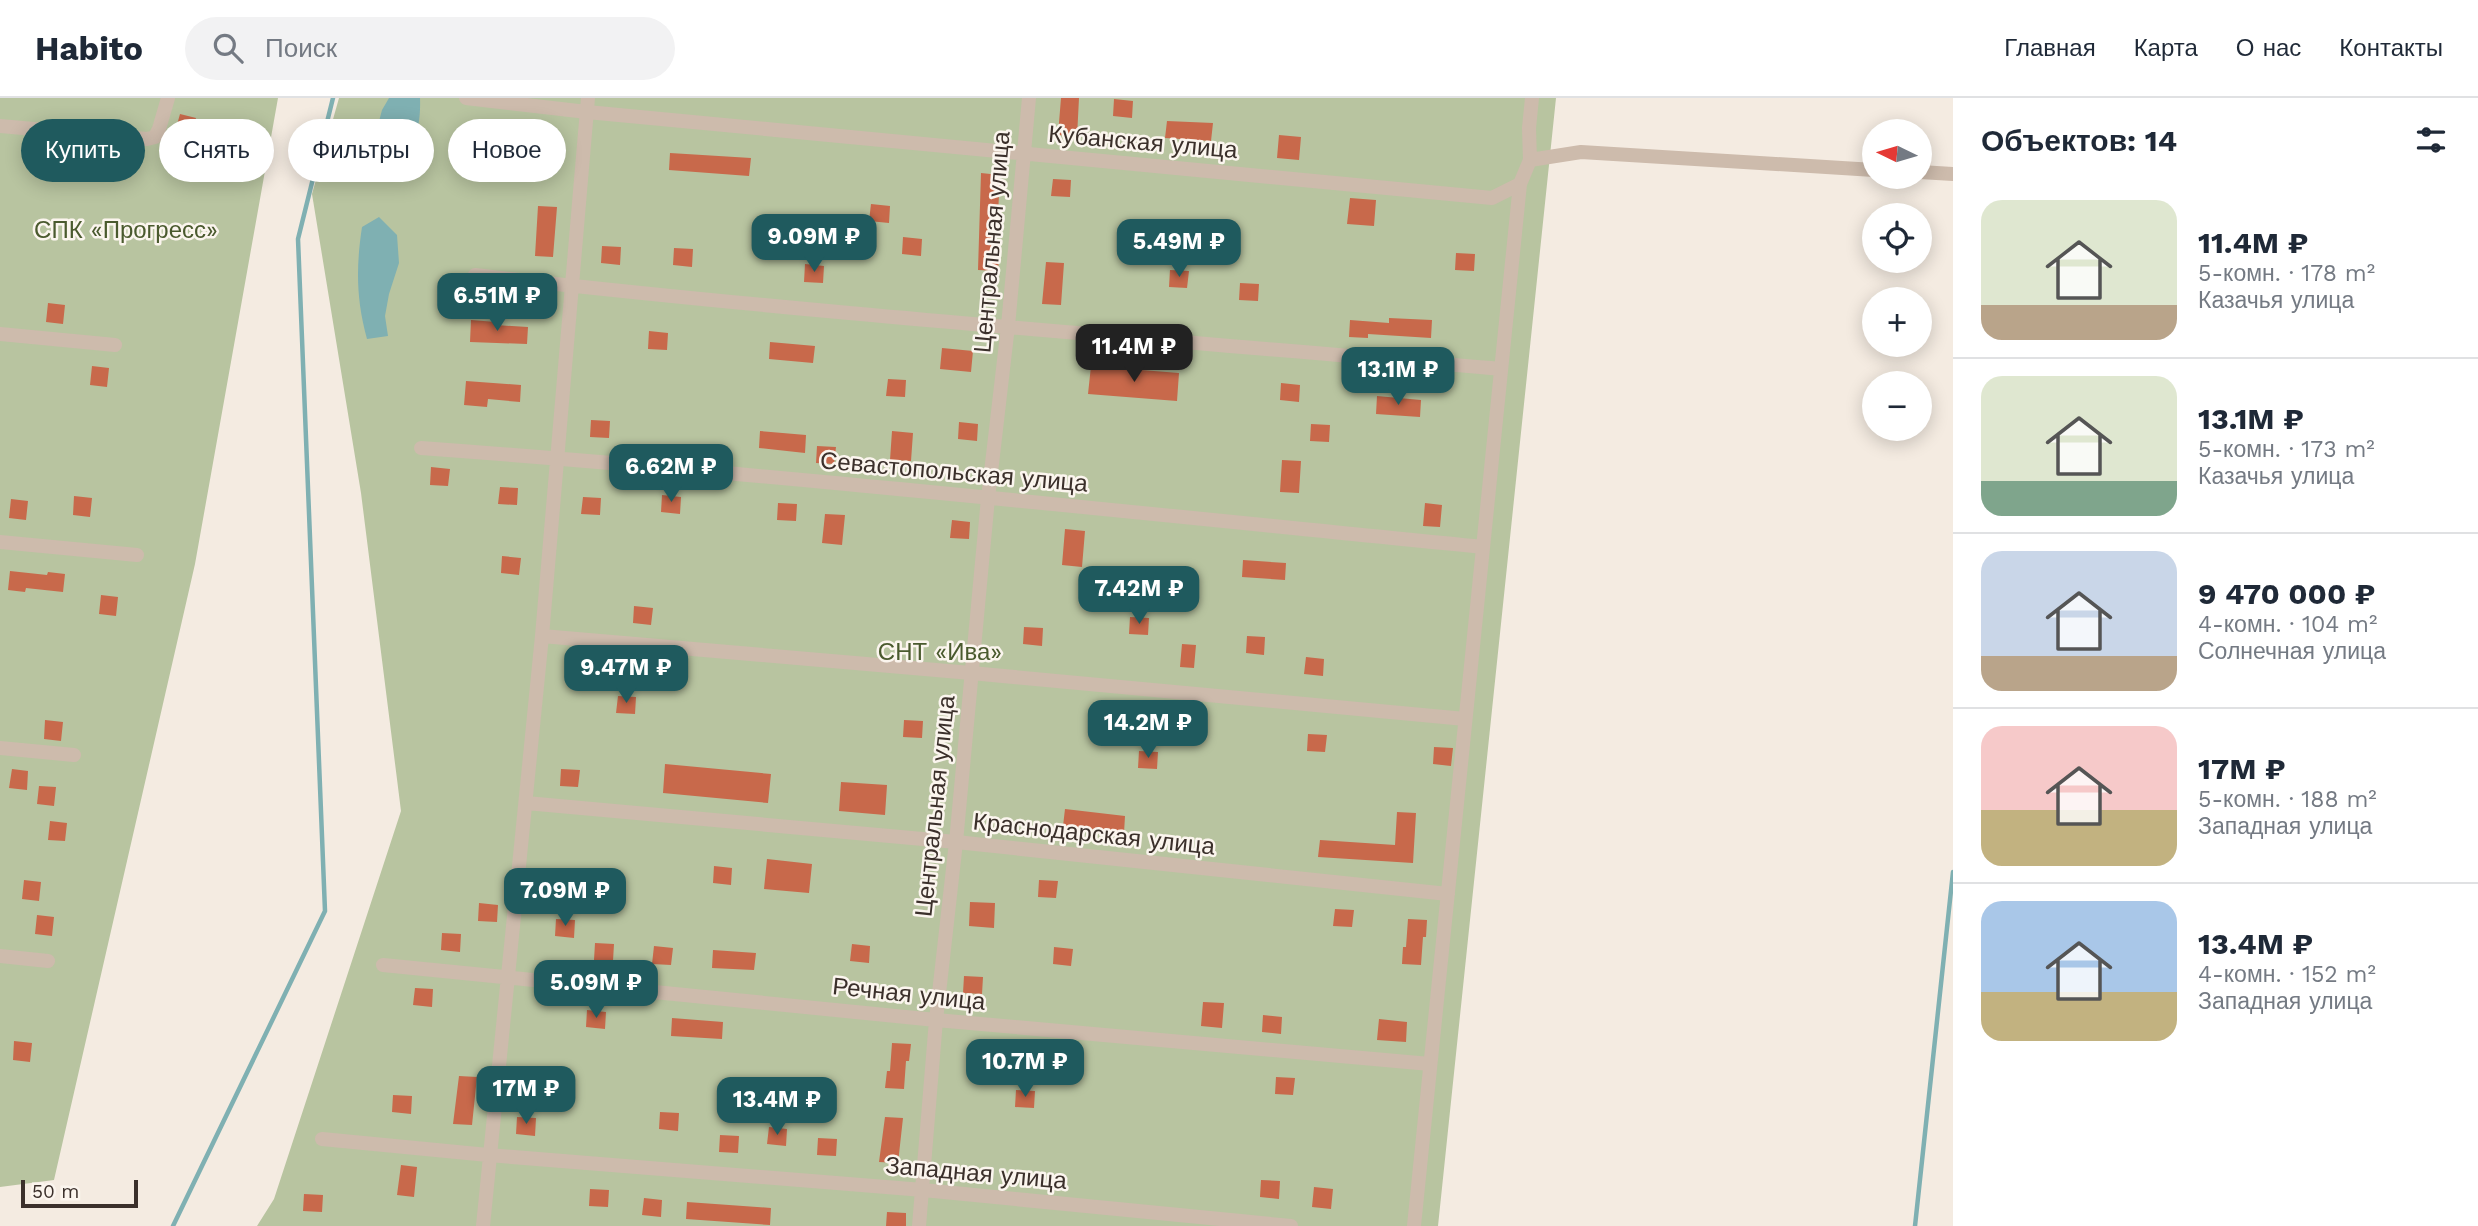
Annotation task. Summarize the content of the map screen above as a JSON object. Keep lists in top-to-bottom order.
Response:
{
  "streets": {
    "street": [
      "Кубанская улица",
      "Центральная улица",
      "Севастопольская улица",
      "Краснодарская улица",
      "Речная улица",
      "Западная улица"
    ]
  },
  "crossings": [
    ["Кубанская улица", "Центральная улица"],
    ["Центральная улица", "Севастопольская улица"],
    ["Центральная улица", "Краснодарская улица"],
    ["Центральная улица", "Речная улица"],
    ["Центральная улица", "Западная улица"]
  ],
  "parks": ["СПК «Прогресс»", "СНТ «Ива»"],
  "scale_bar": "50 m",
  "north": "left",
  "page": {
    "header": "Habito",
    "search": "Поиск",
    "nav": [
      "Главная",
      "Карта",
      "О нас",
      "Контакты"
    ],
    "heading": "Объектов: 14",
    "map_buttons": ["+", "−"],
    "chip": [
      "Купить",
      "Снять",
      "Фильтры",
      "Новое"
    ],
    "list": [
      {
        "name": "11.4M ₽",
        "note": "5-комн. · 178 m² · Казачья улица"
      },
      {
        "name": "13.1M ₽",
        "note": "5-комн. · 173 m² · Казачья улица"
      },
      {
        "name": "9 470 000 ₽",
        "note": "4-комн. · 104 m² · Солнечная улица"
      },
      {
        "name": "17M ₽",
        "note": "5-комн. · 188 m² · Западная улица"
      },
      {
        "name": "13.4M ₽",
        "note": "4-комн. · 152 m² · Западная улица"
      }
    ],
    "price": [
      "9.09M ₽",
      "5.49M ₽",
      "6.51M ₽",
      "11.4M ₽",
      "13.1M ₽",
      "6.62M ₽",
      "7.42M ₽",
      "9.47M ₽",
      "14.2M ₽",
      "7.09M ₽",
      "5.09M ₽",
      "10.7M ₽",
      "17M ₽",
      "13.4M ₽"
    ],
    "scale": "50 m"
  }
}
